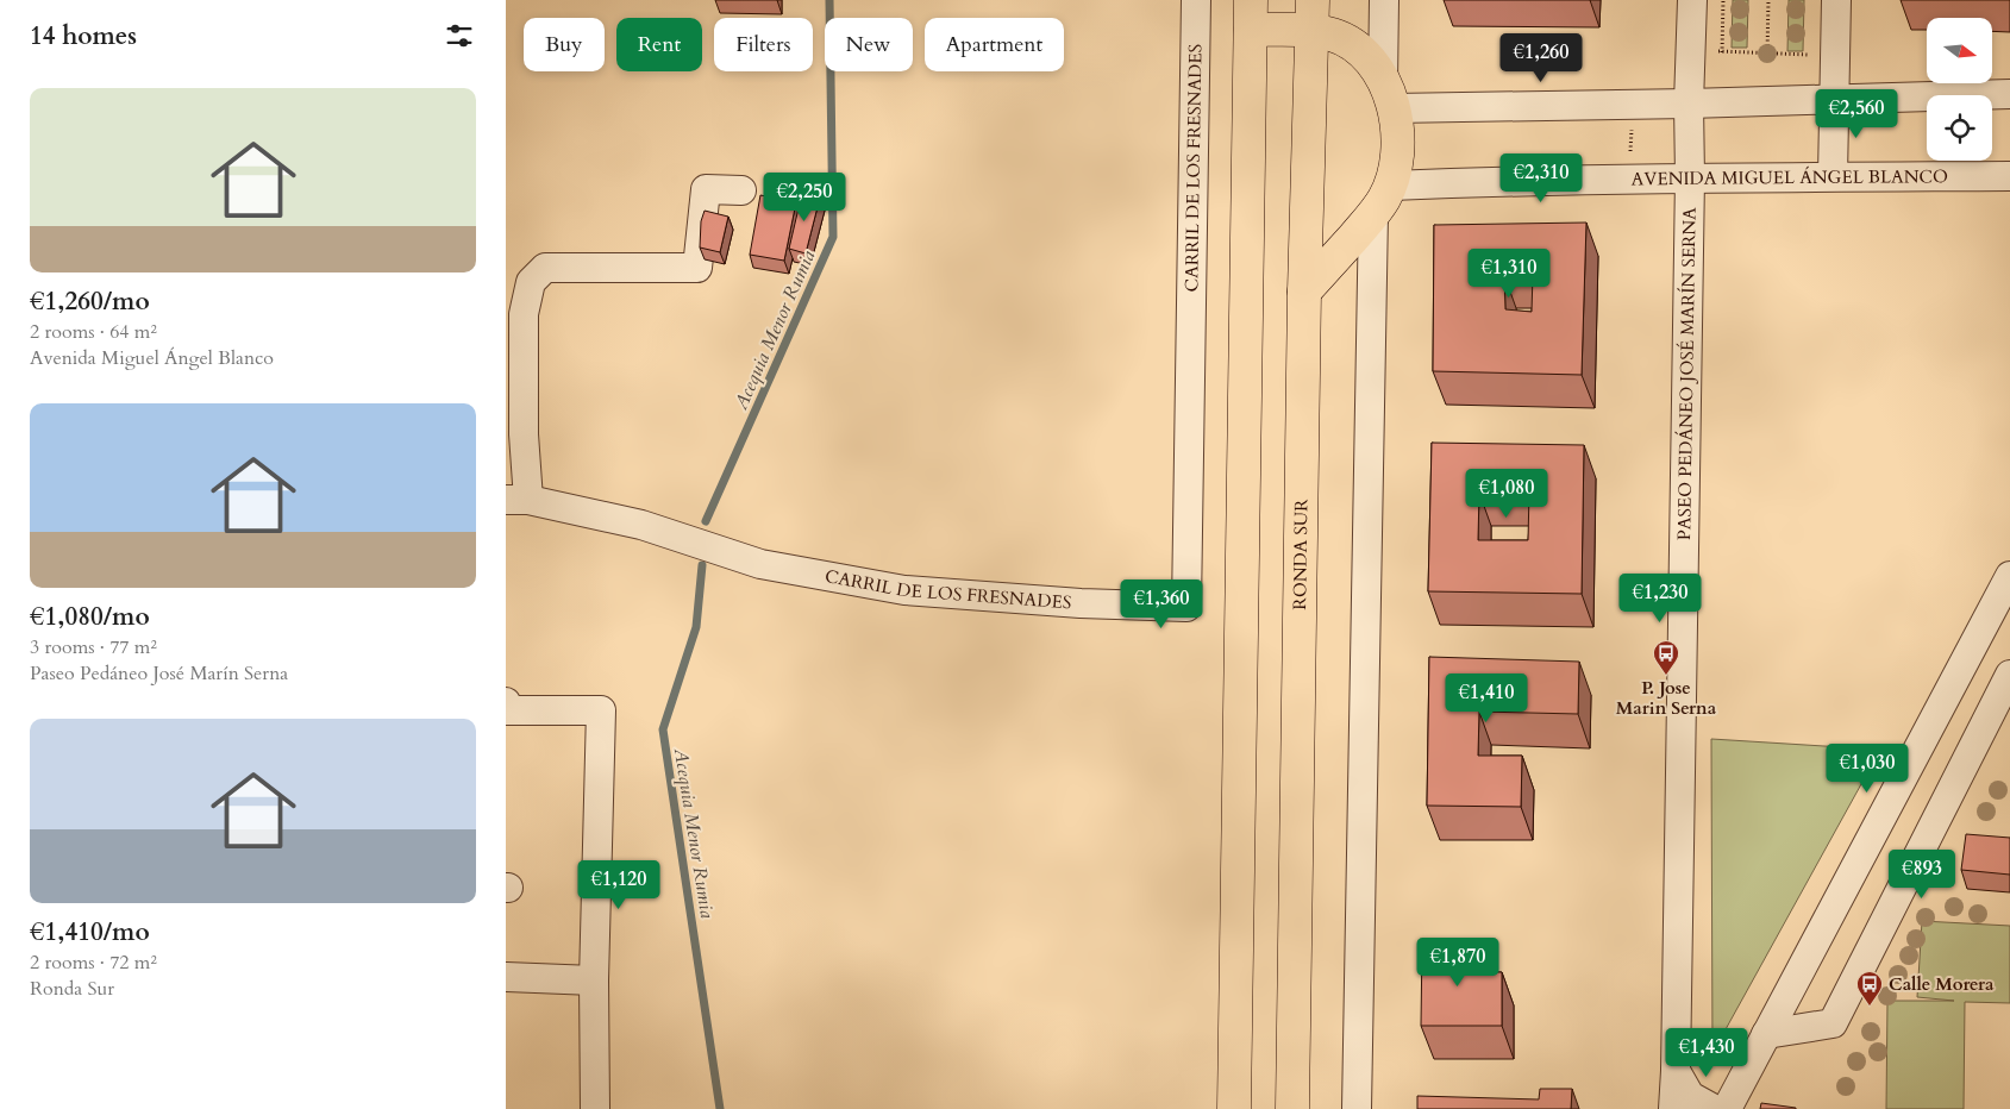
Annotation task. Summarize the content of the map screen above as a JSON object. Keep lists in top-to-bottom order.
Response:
{
  "streets": {
    "main road": ["RONDA SUR"],
    "street": ["CARRIL DE LOS FRESNADES", "AVENIDA MIGUEL ÁNGEL BLANCO", "PASEO PEDÁNEO JOSÉ MARÍN SERNA"]
  },
  "crossings": [
    ["AVENIDA MIGUEL ÁNGEL BLANCO", "PASEO PEDÁNEO JOSÉ MARÍN SERNA"]
  ],
  "water": ["Acequia Menor Rumia"],
  "places": {
    "bus stop": ["P. Jose Marin Serna", "Calle Morera"]
  },
  "north": "right",
  "page": {
    "heading": "14 homes",
    "chip": [
      "Buy",
      "Rent",
      "Filters",
      "New",
      "Apartment"
    ],
    "price": [
      "€1,260",
      "€2,560",
      "€2,310",
      "€2,250",
      "€1,310",
      "€1,080",
      "€1,230",
      "€1,360",
      "€1,410",
      "€1,030",
      "€893",
      "€1,120",
      "€1,870",
      "€1,430"
    ],
    "list": [
      {
        "name": "€1,260/mo",
        "note": "2 rooms · 64 m² · Avenida Miguel Ángel Blanco"
      },
      {
        "name": "€1,080/mo",
        "note": "3 rooms · 77 m² · Paseo Pedáneo José Marín Serna"
      },
      {
        "name": "€1,410/mo",
        "note": "2 rooms · 72 m² · Ronda Sur"
      }
    ]
  }
}
